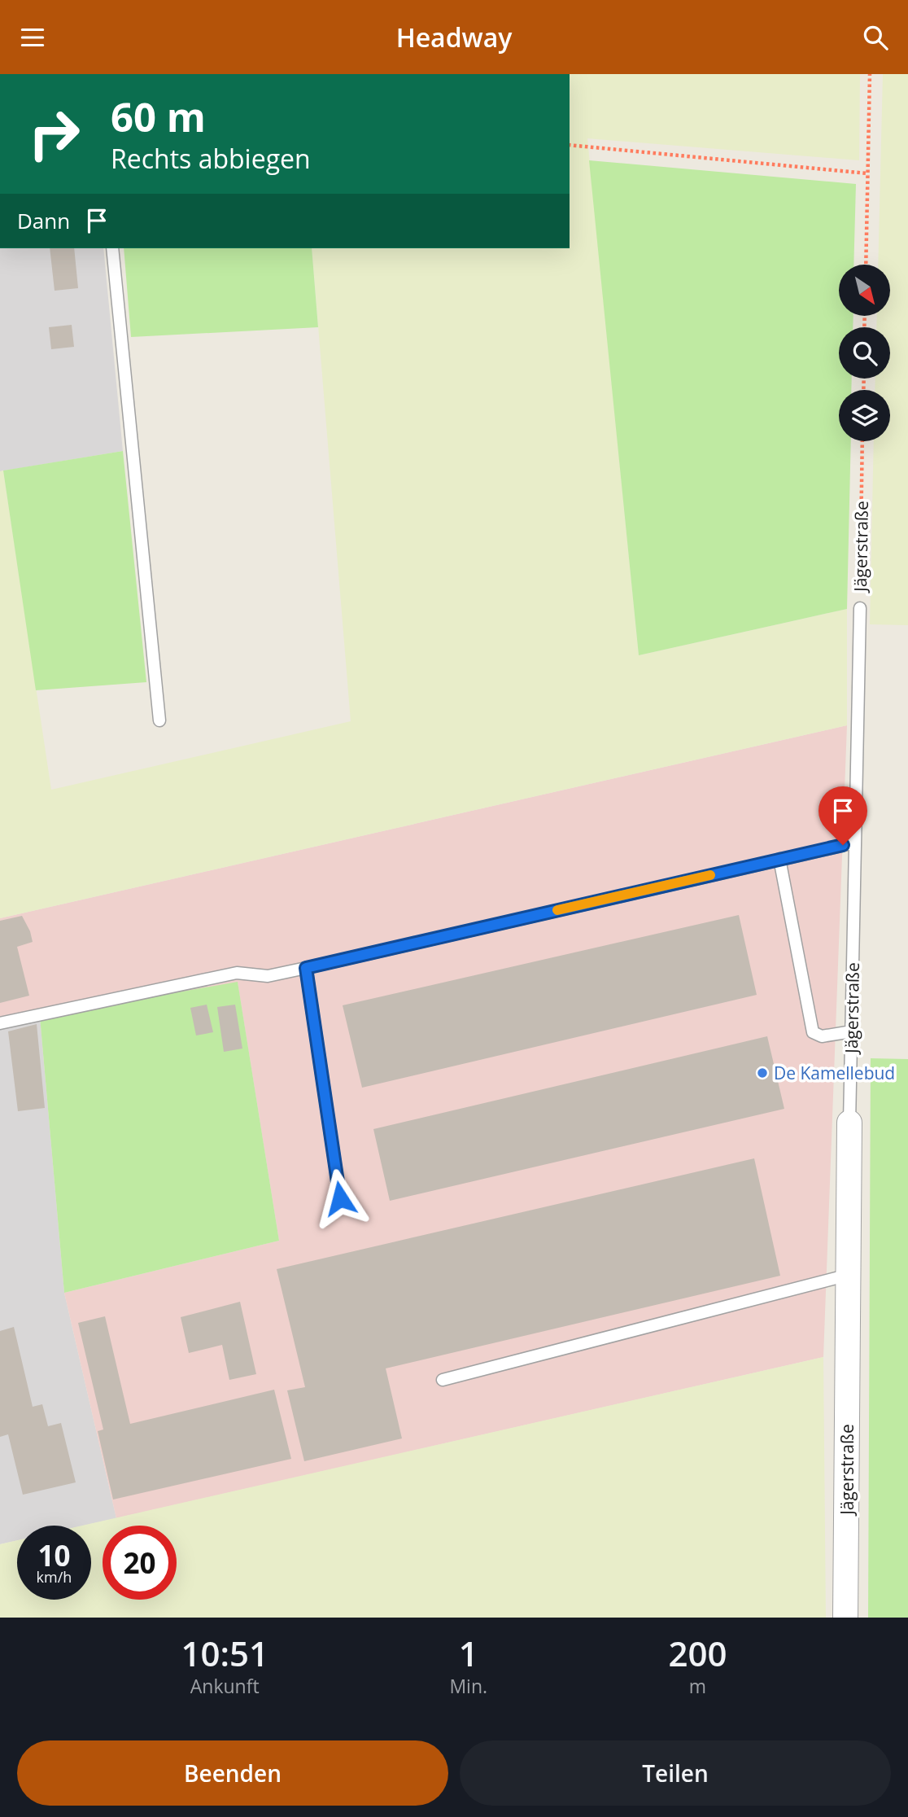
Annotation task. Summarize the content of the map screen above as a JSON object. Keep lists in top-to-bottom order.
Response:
{
  "streets": {
    "street": ["Jägerstraße"]
  },
  "places": ["De Kamellebud"],
  "north": "bottom right",
  "page": {
    "header": "Headway",
    "turn": ["60 m", "Rechts abbiegen"],
    "then": "Dann",
    "speed": "10 km/h",
    "limit": "20",
    "eta": [
      "10:51",
      "Ankunft",
      "1",
      "Min.",
      "200",
      "m"
    ],
    "buttons": ["Beenden", "Teilen"]
  }
}
